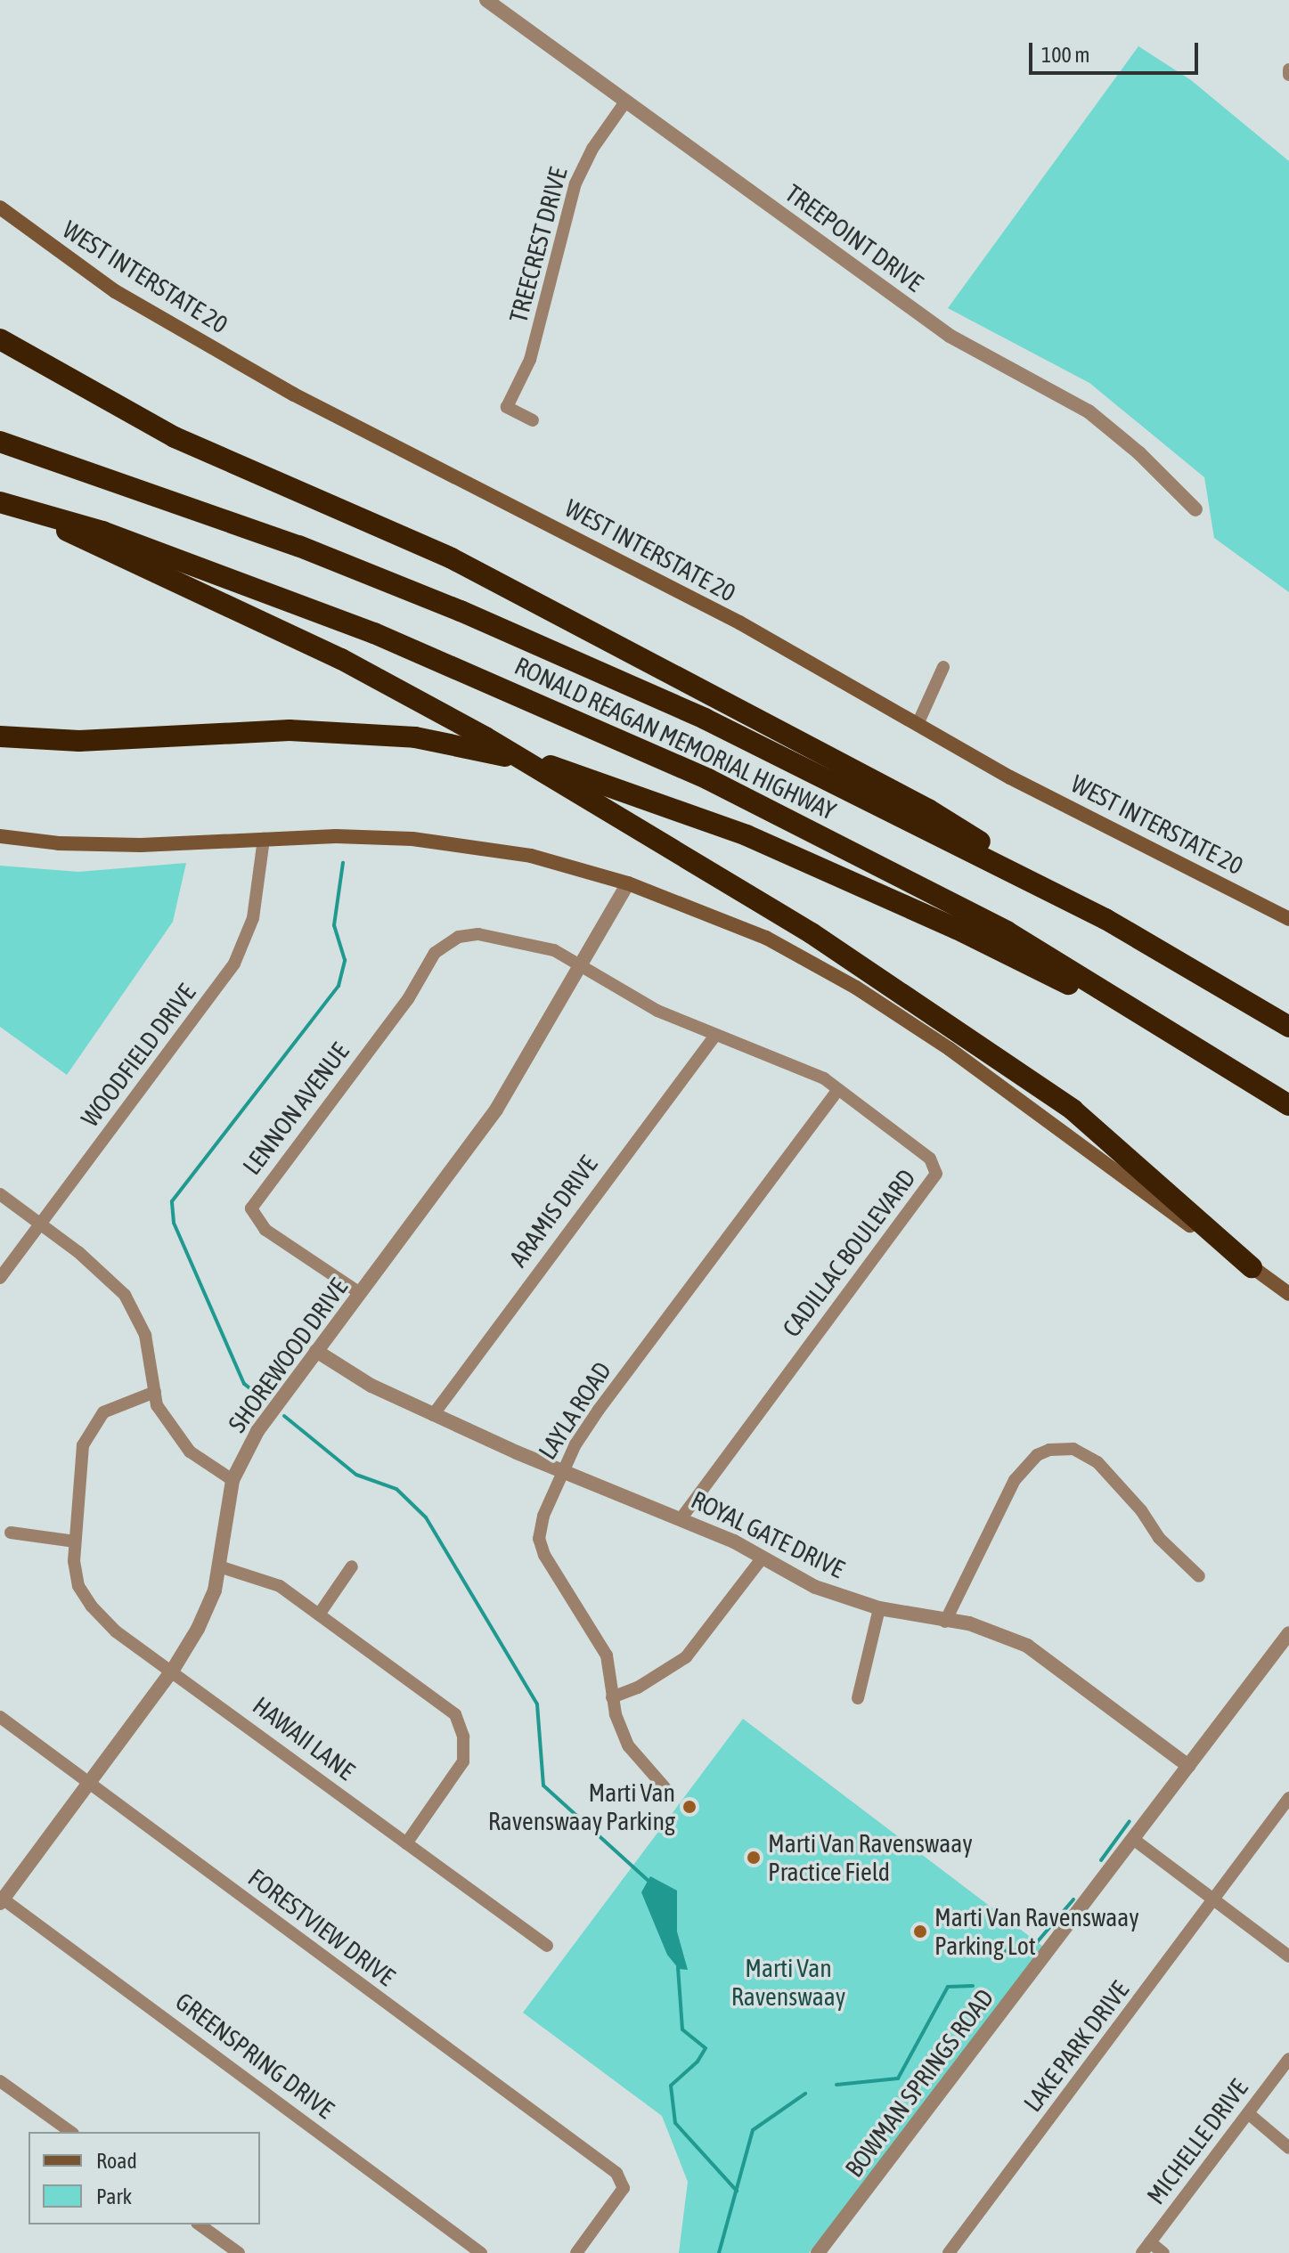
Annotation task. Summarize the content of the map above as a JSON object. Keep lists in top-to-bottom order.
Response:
{
  "streets": {
    "highway": ["RONALD REAGAN MEMORIAL HIGHWAY"],
    "main road": ["WEST INTERSTATE 20"],
    "street": [
      "TREEPOINT DRIVE",
      "TREECREST DRIVE",
      "WOODFIELD DRIVE",
      "LENNON AVENUE",
      "ARAMIS DRIVE",
      "CADILLAC BOULEVARD",
      "SHOREWOOD DRIVE",
      "LAYLA ROAD",
      "ROYAL GATE DRIVE",
      "HAWAII LANE",
      "FORESTVIEW DRIVE",
      "LAKE PARK DRIVE",
      "GREENSPRING DRIVE",
      "BOWMAN SPRINGS ROAD",
      "MICHELLE DRIVE"
    ]
  },
  "crossings": [
    ["TREEPOINT DRIVE", "TREECREST DRIVE"],
    ["LENNON AVENUE", "CADILLAC BOULEVARD"],
    ["LENNON AVENUE", "SHOREWOOD DRIVE"],
    ["ARAMIS DRIVE", "CADILLAC BOULEVARD"],
    ["ARAMIS DRIVE", "ROYAL GATE DRIVE"],
    ["CADILLAC BOULEVARD", "SHOREWOOD DRIVE"],
    ["CADILLAC BOULEVARD", "LAYLA ROAD"],
    ["CADILLAC BOULEVARD", "ROYAL GATE DRIVE"],
    ["SHOREWOOD DRIVE", "ROYAL GATE DRIVE"],
    ["SHOREWOOD DRIVE", "HAWAII LANE"],
    ["SHOREWOOD DRIVE", "FORESTVIEW DRIVE"],
    ["SHOREWOOD DRIVE", "GREENSPRING DRIVE"],
    ["LAYLA ROAD", "ROYAL GATE DRIVE"],
    ["ROYAL GATE DRIVE", "BOWMAN SPRINGS ROAD"]
  ],
  "parks": ["Marti Van Ravenswaay"],
  "places": ["Marti Van Ravenswaay Parking", "Marti Van Ravenswaay Practice Field", "Marti Van Ravenswaay Parking Lot"],
  "legend": ["Road", "Park"],
  "scale_bar": "100 m"
}
